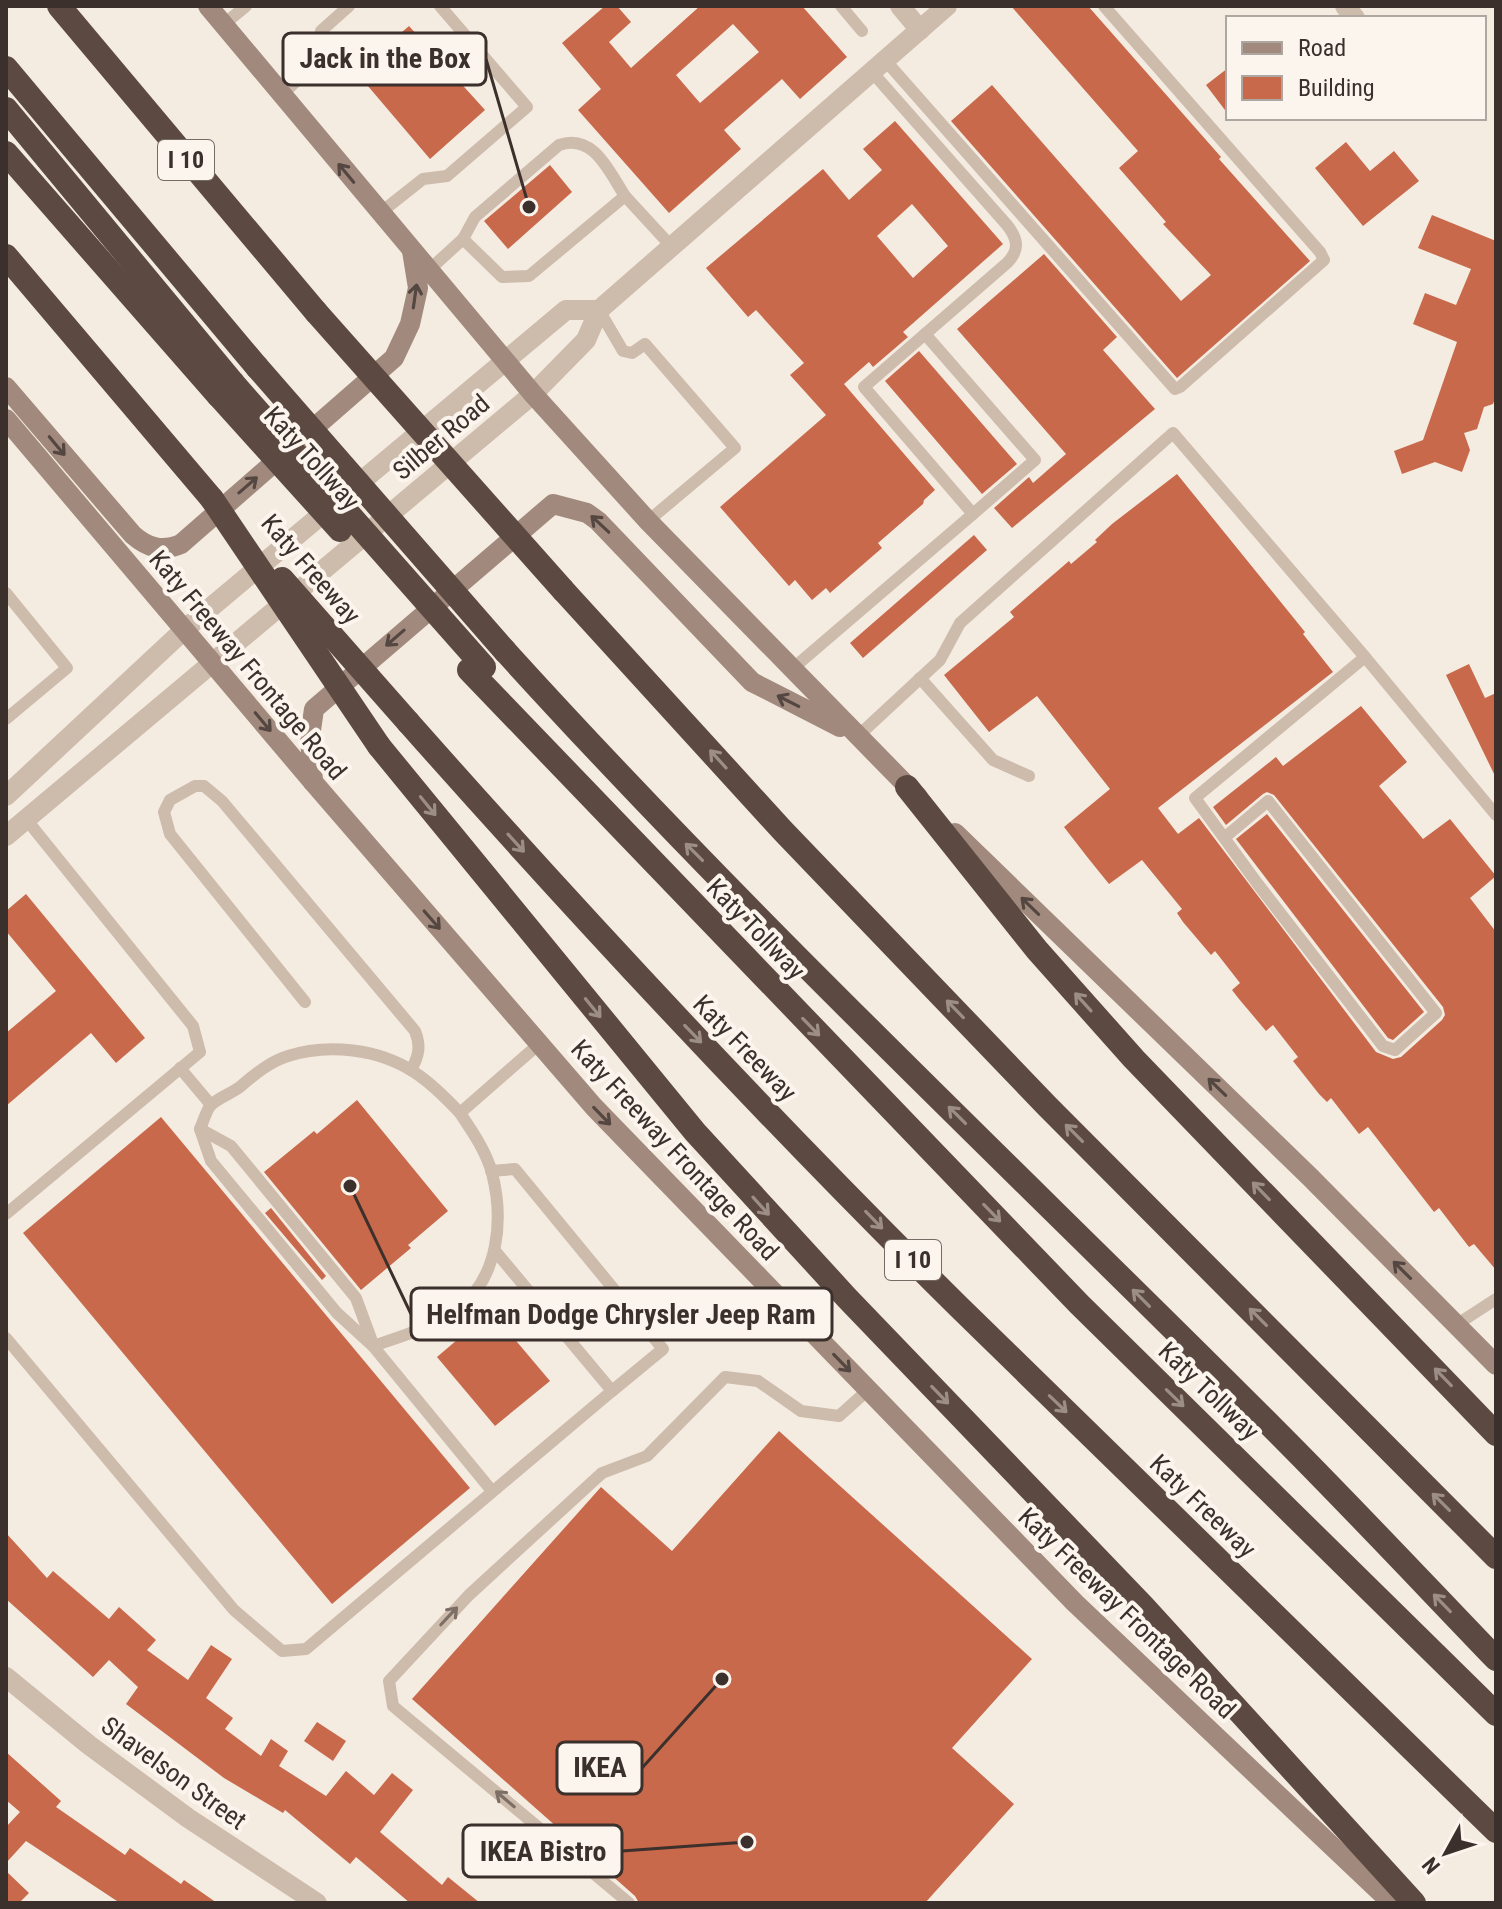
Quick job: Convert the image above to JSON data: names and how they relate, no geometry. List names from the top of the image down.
{
  "streets": {
    "highway": ["I 10", "Katy Tollway", "Katy Freeway"],
    "main road": ["Katy Freeway Frontage Road"],
    "street": ["Silber Road", "Shavelson Street"]
  },
  "crossings": [
    ["Silber Road", "Katy Freeway Frontage Road"]
  ],
  "one_way": ["Katy Freeway Frontage Road"],
  "places": [
    "Jack in the Box",
    "Helfman Dodge Chrysler Jeep Ram",
    "IKEA",
    "IKEA Bistro"
  ],
  "legend": ["Road", "Building"],
  "north": "bottom left"
}
